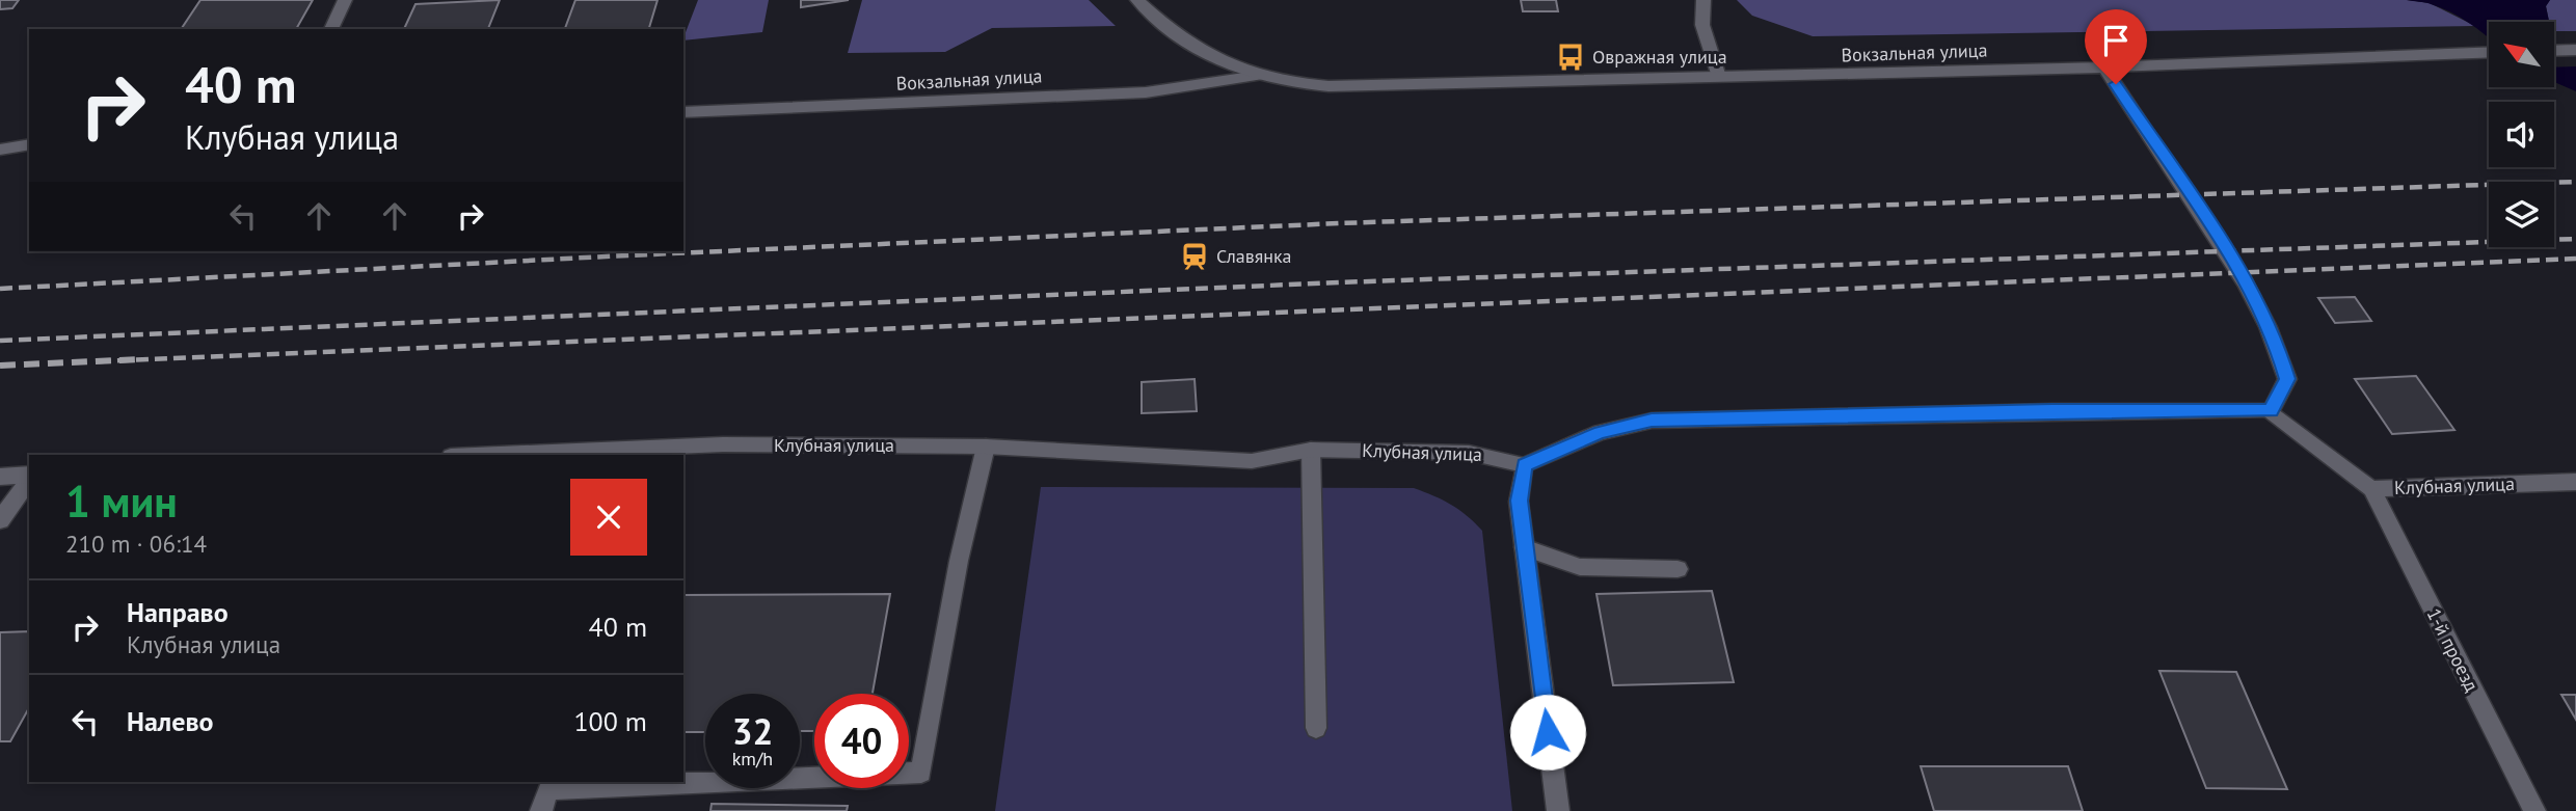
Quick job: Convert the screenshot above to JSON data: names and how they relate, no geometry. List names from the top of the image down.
{
  "streets": {
    "street": ["Вокзальная улица", "Клубная улица", "1-й проезд"]
  },
  "crossings": [
    ["Клубная улица", "1-й проезд"]
  ],
  "places": {
    "bus stop": ["Овражная улица"],
    "station": ["Славянка"]
  },
  "north": "top left",
  "page": {
    "turn": ["40 m", "Клубная улица"],
    "heading": ["1 мин", "210 m · 06:14"],
    "list": [
      {
        "name": "Направо",
        "note": "Клубная улица",
        "value": "40 m"
      },
      {
        "name": "Налево",
        "value": "100 m"
      }
    ],
    "speed": "32 km/h",
    "limit": "40"
  }
}
